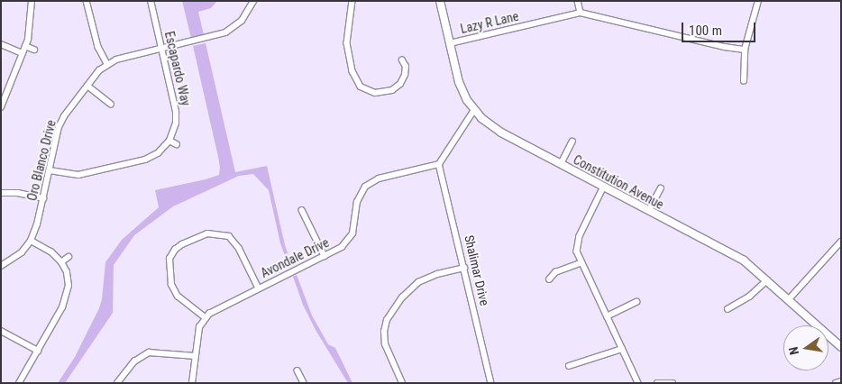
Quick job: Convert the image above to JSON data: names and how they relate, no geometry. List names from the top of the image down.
{
  "streets": {
    "main road": ["Constitution Avenue"],
    "street": [
      "Lazy R Lane",
      "Escapardo Way",
      "Oro Blanco Drive",
      "Avondale Drive",
      "Shalimar Drive"
    ]
  },
  "crossings": [
    ["Lazy R Lane", "Constitution Avenue"],
    ["Escapardo Way", "Oro Blanco Drive"],
    ["Avondale Drive", "Shalimar Drive"]
  ],
  "scale_bar": "100 m",
  "north": "left"
}
